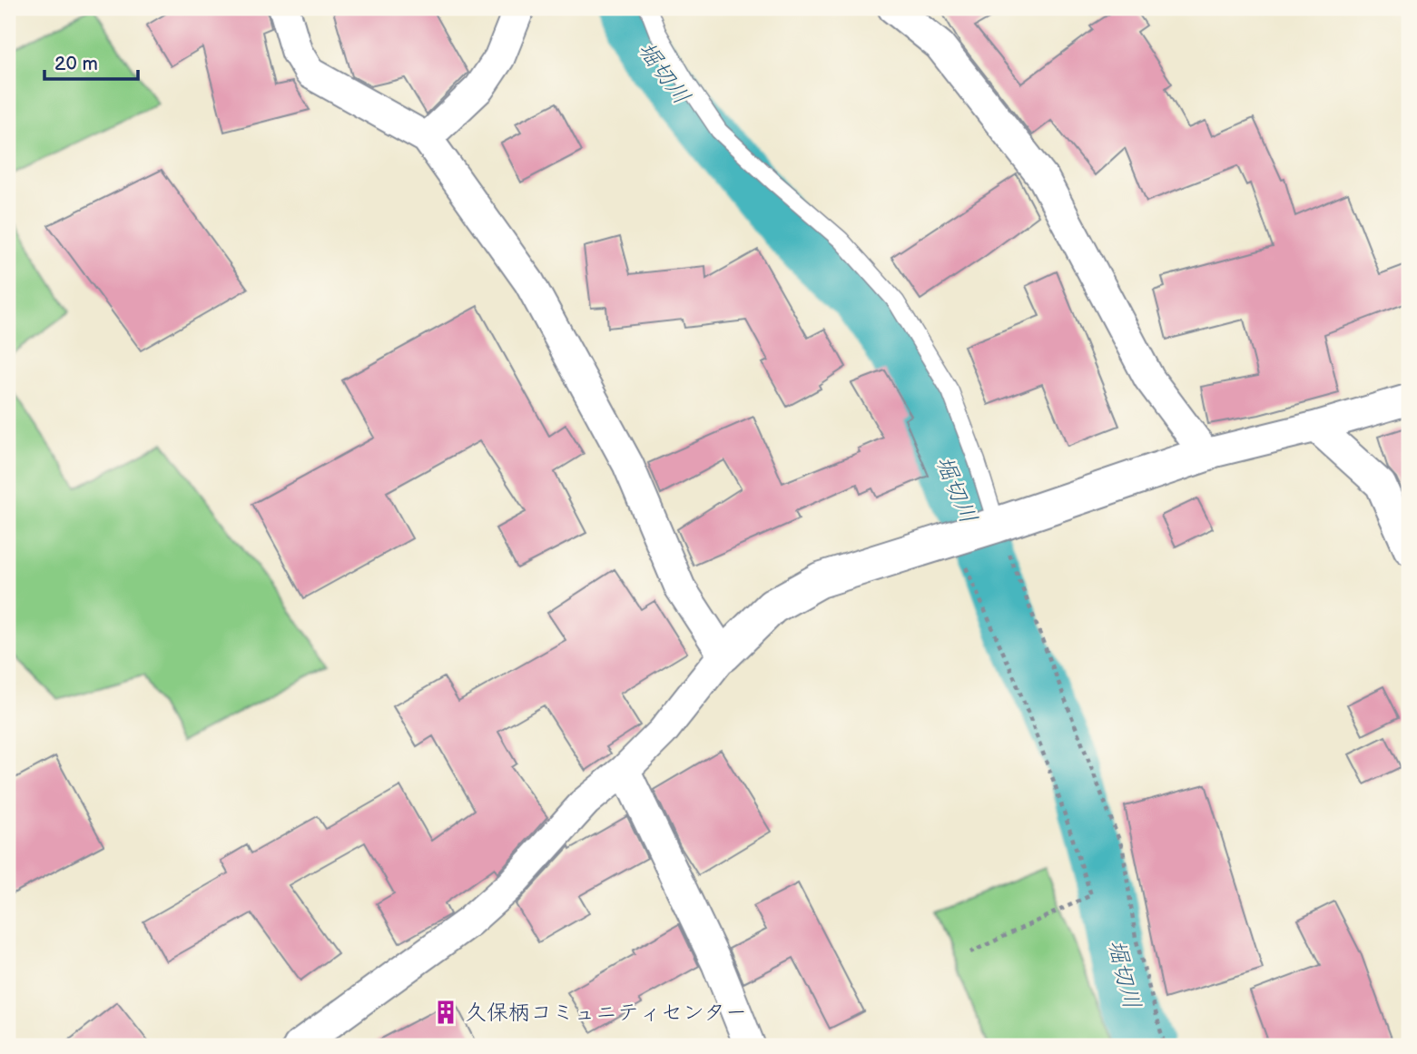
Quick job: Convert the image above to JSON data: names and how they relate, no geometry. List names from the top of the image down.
{
  "water": ["堀切川"],
  "places": {
    "building": ["久保柄コミュニティセンター"]
  },
  "scale_bar": "20 m"
}
